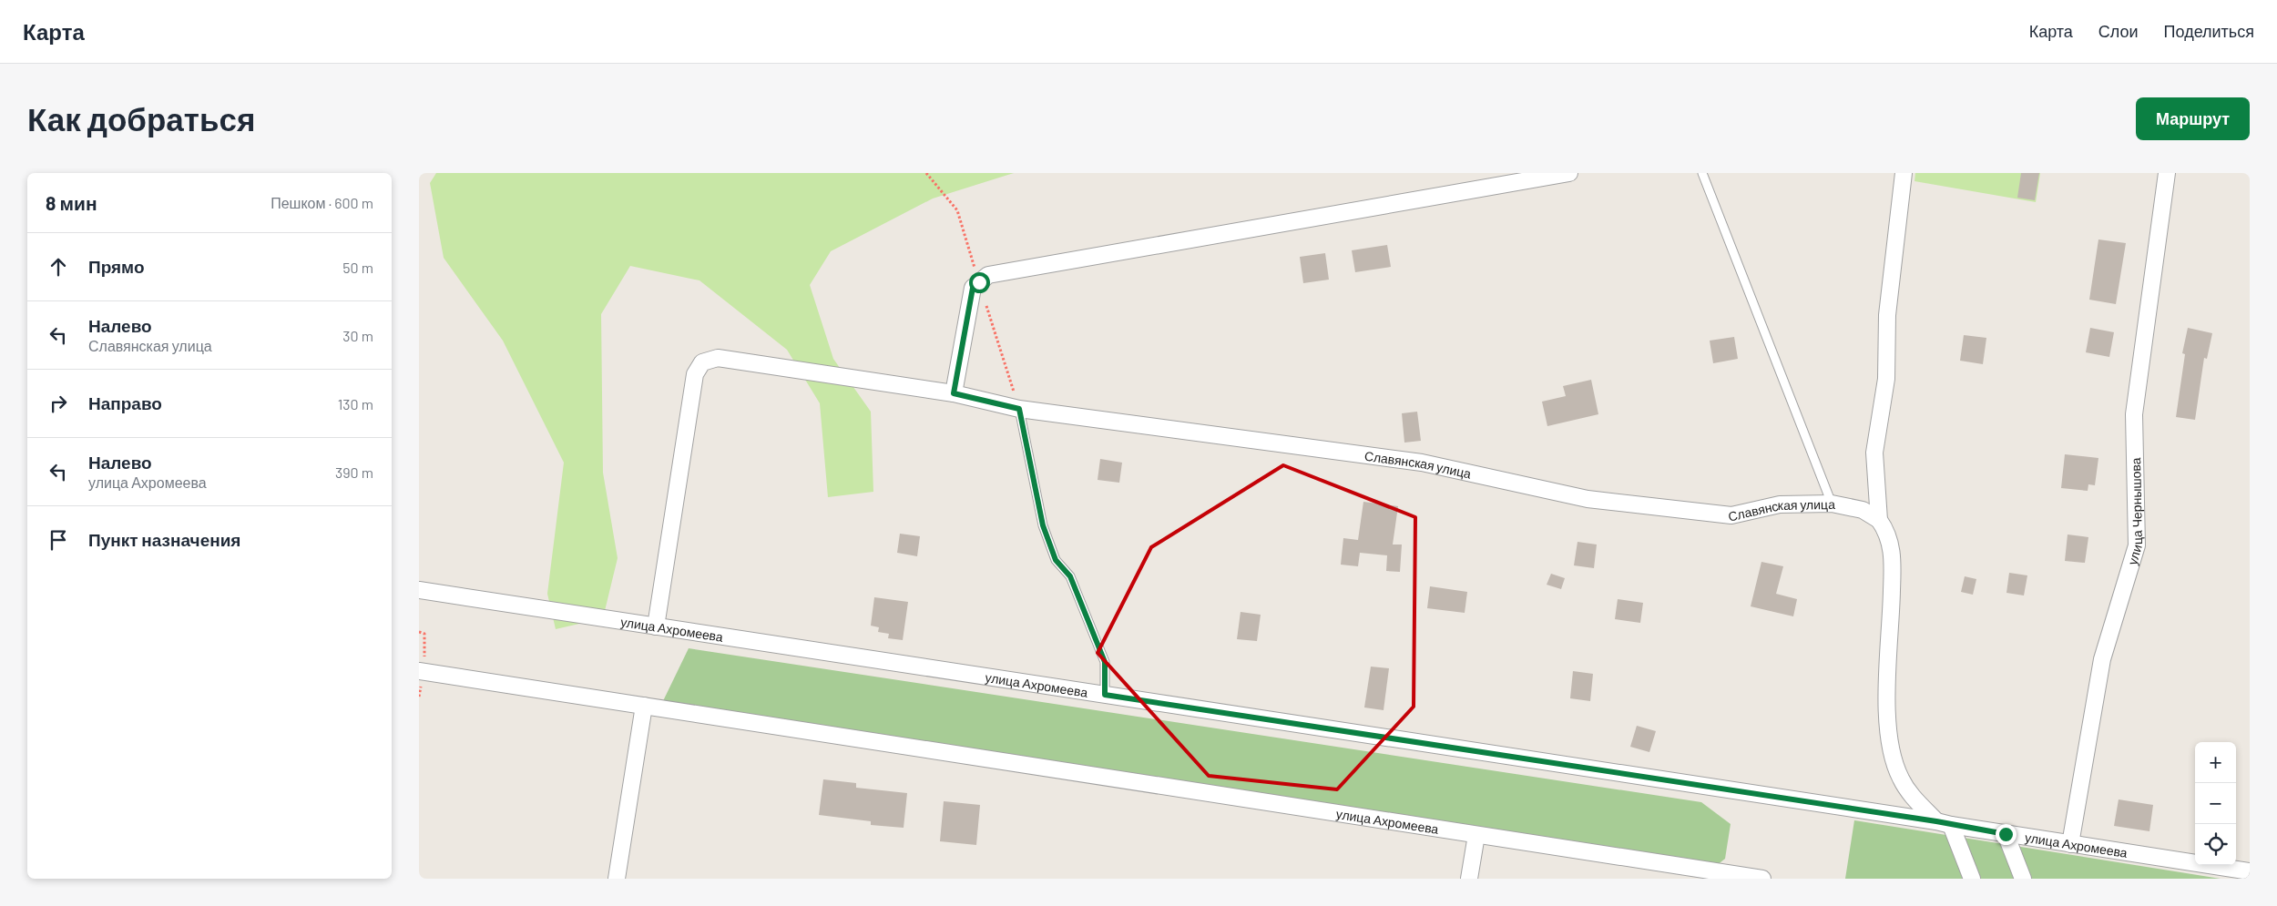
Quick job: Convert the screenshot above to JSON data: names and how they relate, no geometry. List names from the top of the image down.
{
  "streets": {
    "street": ["Славянская улица", "улица Чернышова", "улица Ахромеева"]
  },
  "crossings": [
    ["Славянская улица", "улица Ахромеева"],
    ["улица Чернышова", "улица Ахромеева"]
  ],
  "page": {
    "header": "Карта",
    "nav": ["Карта", "Слои", "Поделиться"],
    "buttons": "Маршрут",
    "title": "Как добраться",
    "heading": ["8 мин", "Пешком · 600 m"],
    "list": [
      ["Прямо", "50 m"],
      ["Налево", "Славянская улица", "30 m"],
      ["Направо", "130 m"],
      ["Налево", "улица Ахромеева", "390 m"],
      "Пункт назначения"
    ],
    "map_buttons": ["+", "−"]
  }
}
